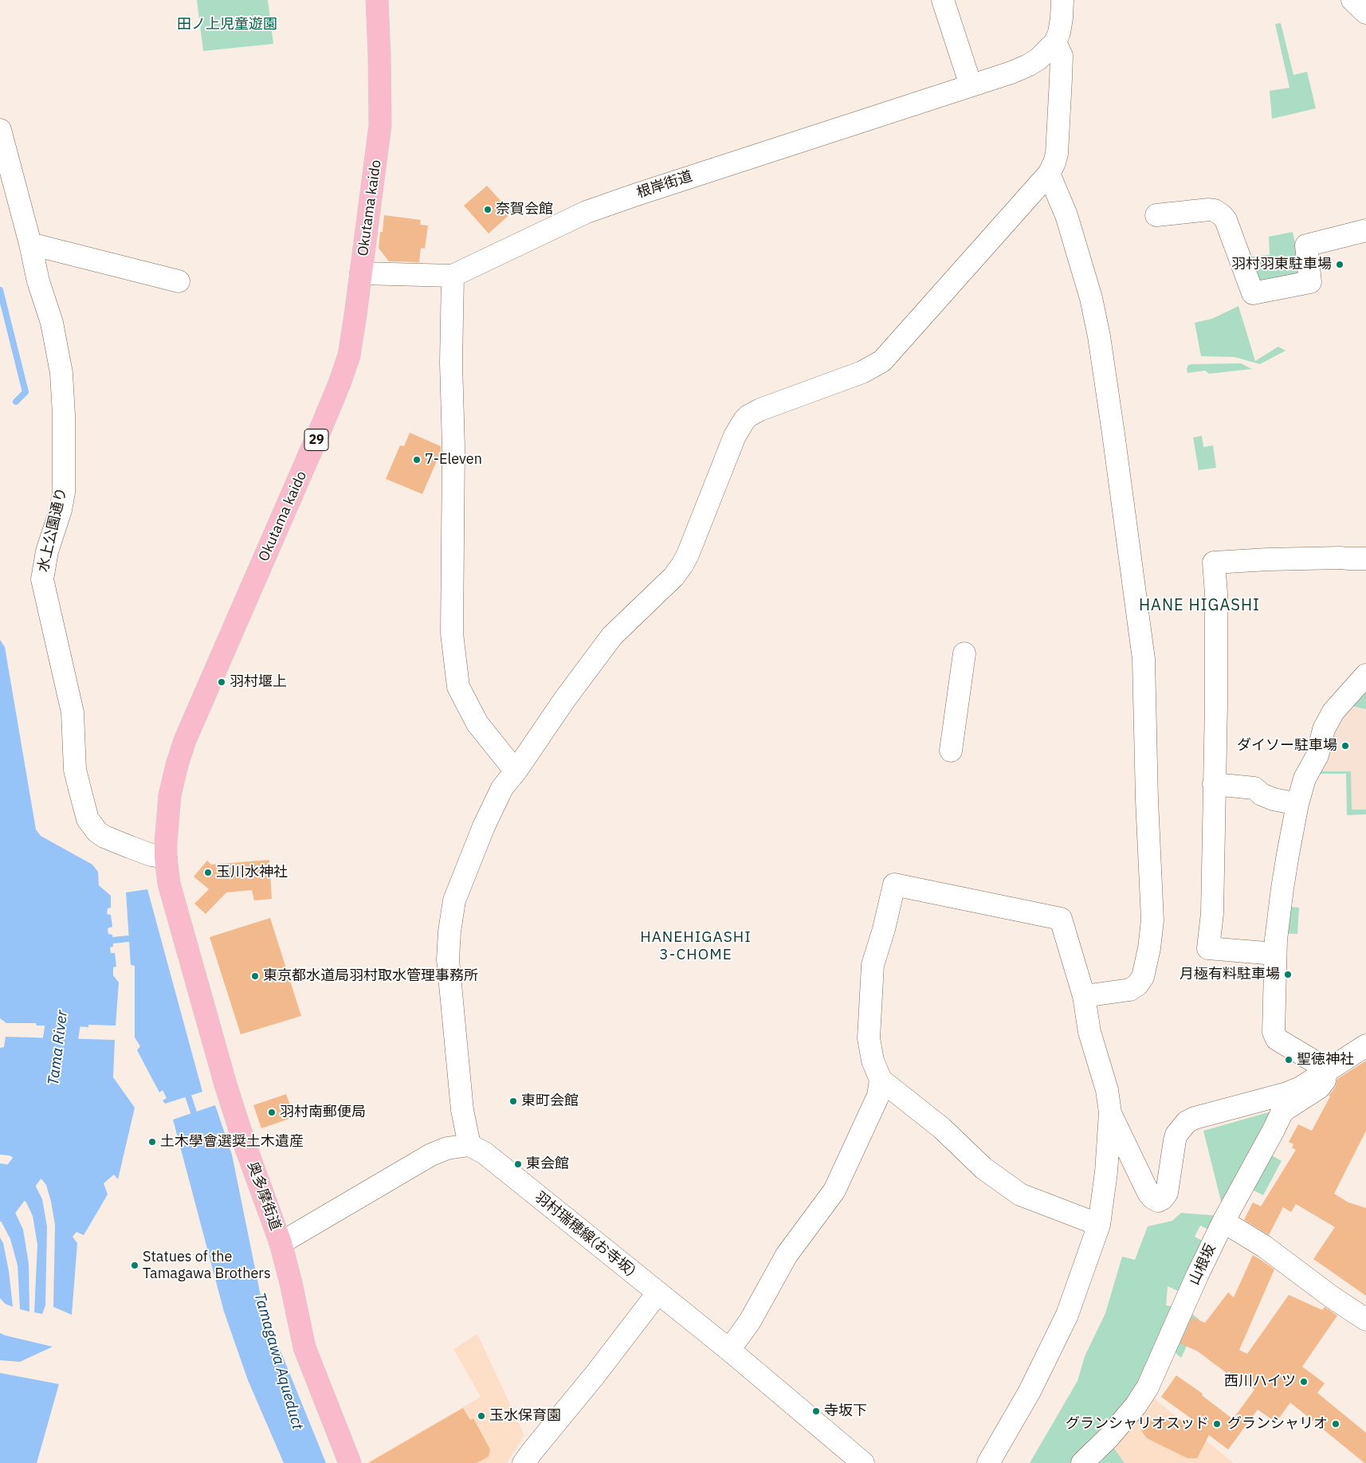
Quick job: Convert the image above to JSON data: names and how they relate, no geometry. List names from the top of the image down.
{
  "streets": {
    "main road": ["Okutama kaido", "29", "奥多摩街道"],
    "street": [
      "根岸街道",
      "水上公園通り",
      "羽村瑞穂線(お寺坂)",
      "山根坂"
    ]
  },
  "crossings": [
    ["根岸街道", "Okutama kaido"],
    ["Okutama kaido", "水上公園通り"],
    ["Okutama kaido", "奥多摩街道"],
    ["水上公園通り", "奥多摩街道"]
  ],
  "districts": ["HANE HIGASHI", "HANEHIGASHI 3-CHOME"],
  "water": ["Tama River", "Tamagawa Aqueduct"],
  "parks": ["田ノ上児童遊園"],
  "places": [
    "奈賀会館",
    "羽村羽東駐車場",
    "7-Eleven",
    "羽村堰上",
    "ダイソー駐車場",
    "玉川水神社",
    "月極有料駐車場",
    "東京都水道局羽村取水管理事務所",
    "聖徳神社",
    "東町会館",
    "羽村南郵便局",
    "土木學會選奨土木遺産",
    "東会館",
    "Statues of the Tamagawa Brothers",
    "西川ハイツ",
    "寺坂下",
    "玉水保育園",
    "グランシャリオスッド",
    "グランシャリオ"
  ]
}
